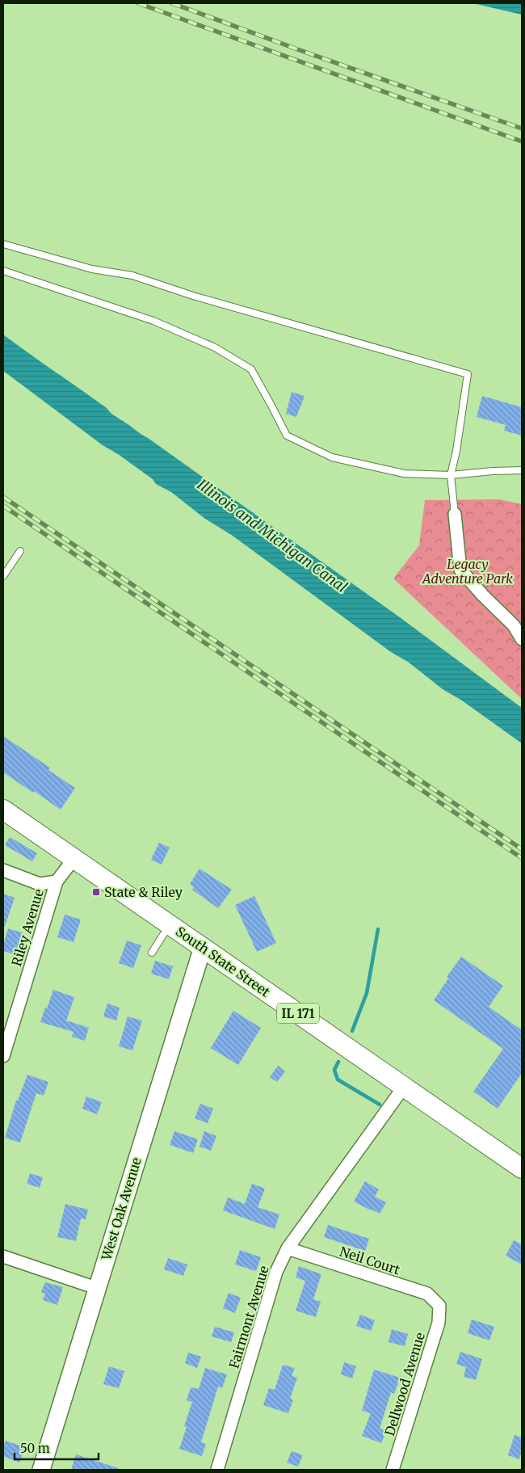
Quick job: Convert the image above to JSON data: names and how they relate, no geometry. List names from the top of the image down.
{
  "streets": {
    "main road": ["South State Street", "IL 171"],
    "street": [
      "Riley Avenue",
      "West Oak Avenue",
      "Neil Court",
      "Fairmont Avenue",
      "Dellwood Avenue"
    ]
  },
  "crossings": [
    ["Riley Avenue", "South State Street"],
    ["South State Street", "West Oak Avenue"],
    ["South State Street", "Fairmont Avenue"],
    ["Neil Court", "Fairmont Avenue"],
    ["Neil Court", "Dellwood Avenue"]
  ],
  "water": ["Illinois and Michigan Canal"],
  "parks": ["Legacy Adventure Park"],
  "places": {
    "transit": ["State & Riley"]
  },
  "scale_bar": "50 m"
}
